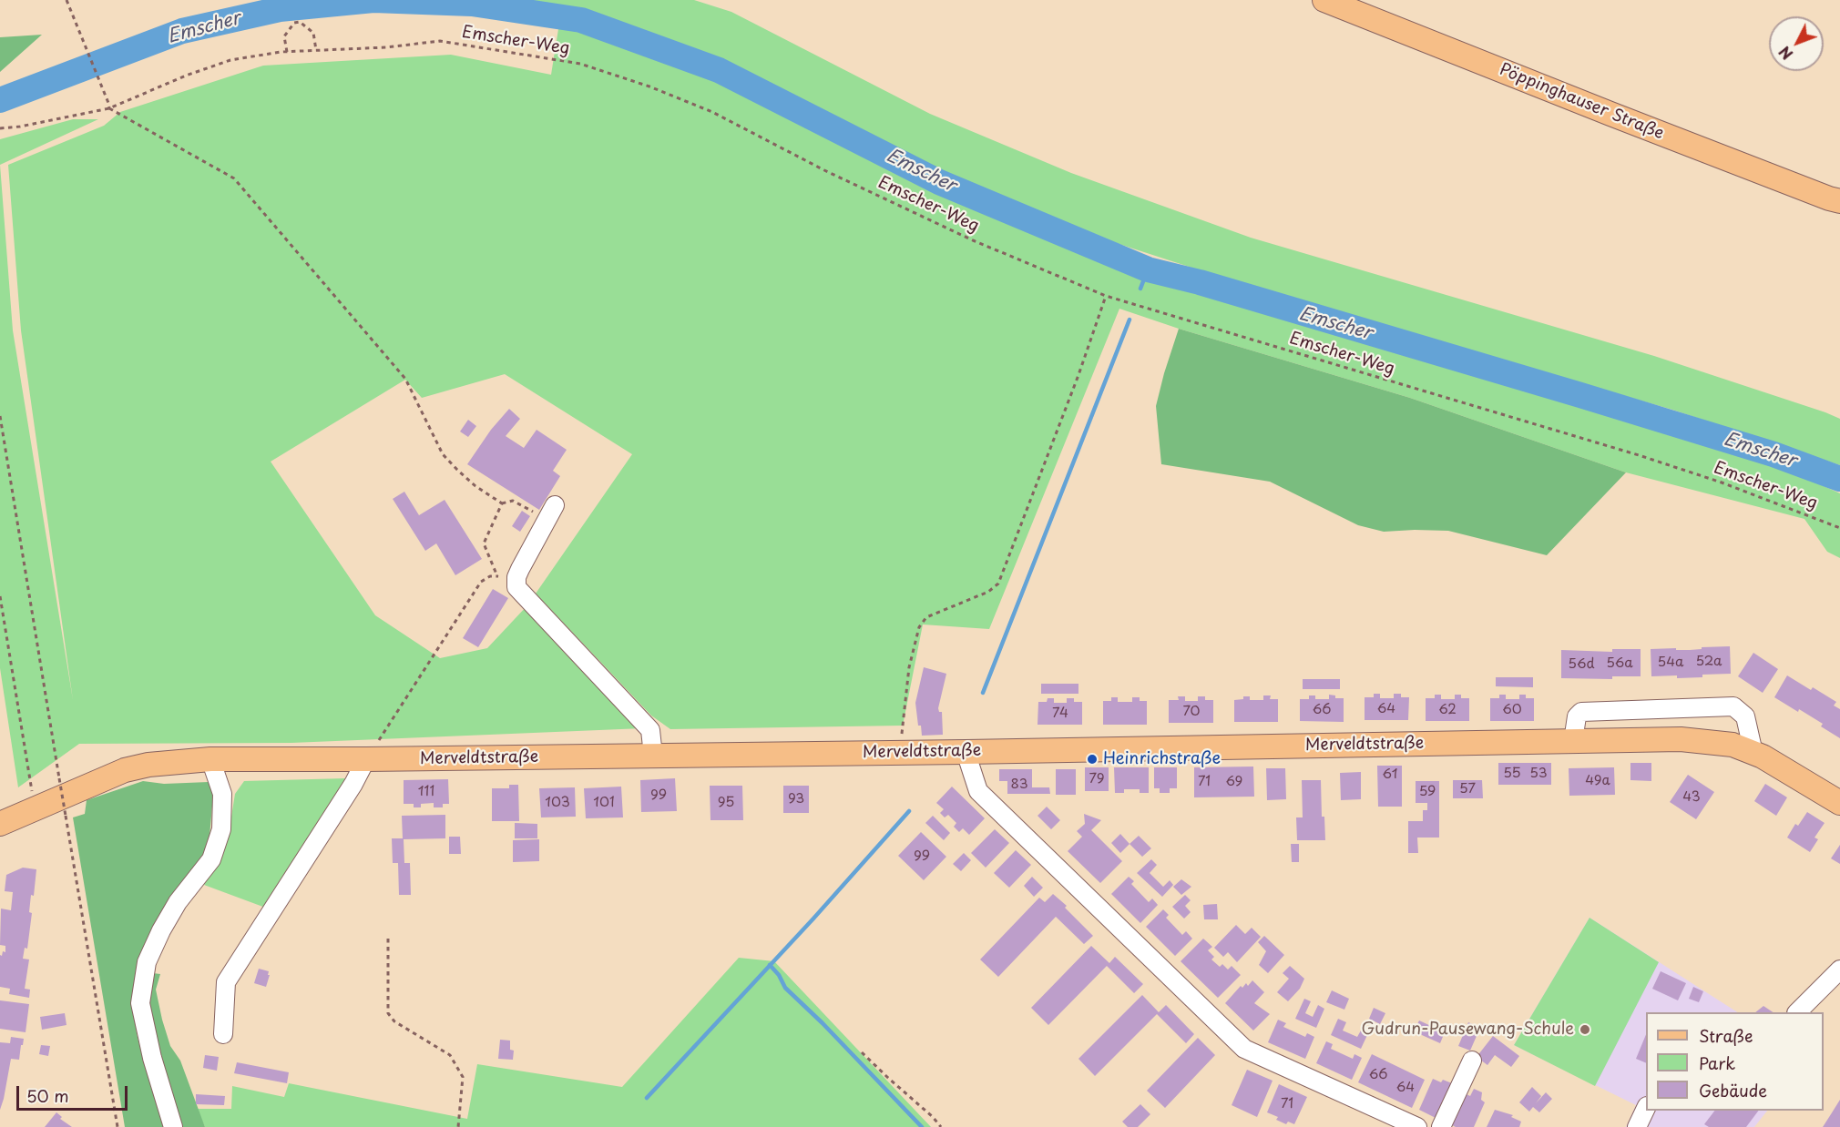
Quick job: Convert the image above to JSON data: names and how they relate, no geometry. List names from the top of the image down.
{
  "streets": {
    "main road": ["Pöppinghauser Straße", "Merveldtstraße"],
    "path": ["Emscher-Weg"]
  },
  "water": ["Emscher"],
  "places": ["Heinrichstraße", "Gudrun-Pausewang-Schule"],
  "house_numbers": [
    "52a",
    "54a",
    "56a",
    "56d",
    "64",
    "66",
    "62",
    "60",
    "70",
    "74",
    "55",
    "53",
    "61",
    "79",
    "49a",
    "71",
    "69",
    "83",
    "57",
    "111",
    "59",
    "99",
    "43",
    "93",
    "103",
    "101",
    "95",
    "99",
    "66",
    "64",
    "71"
  ],
  "legend": ["Straße", "Park", "Gebäude"],
  "scale_bar": "50 m",
  "north": "bottom left"
}
